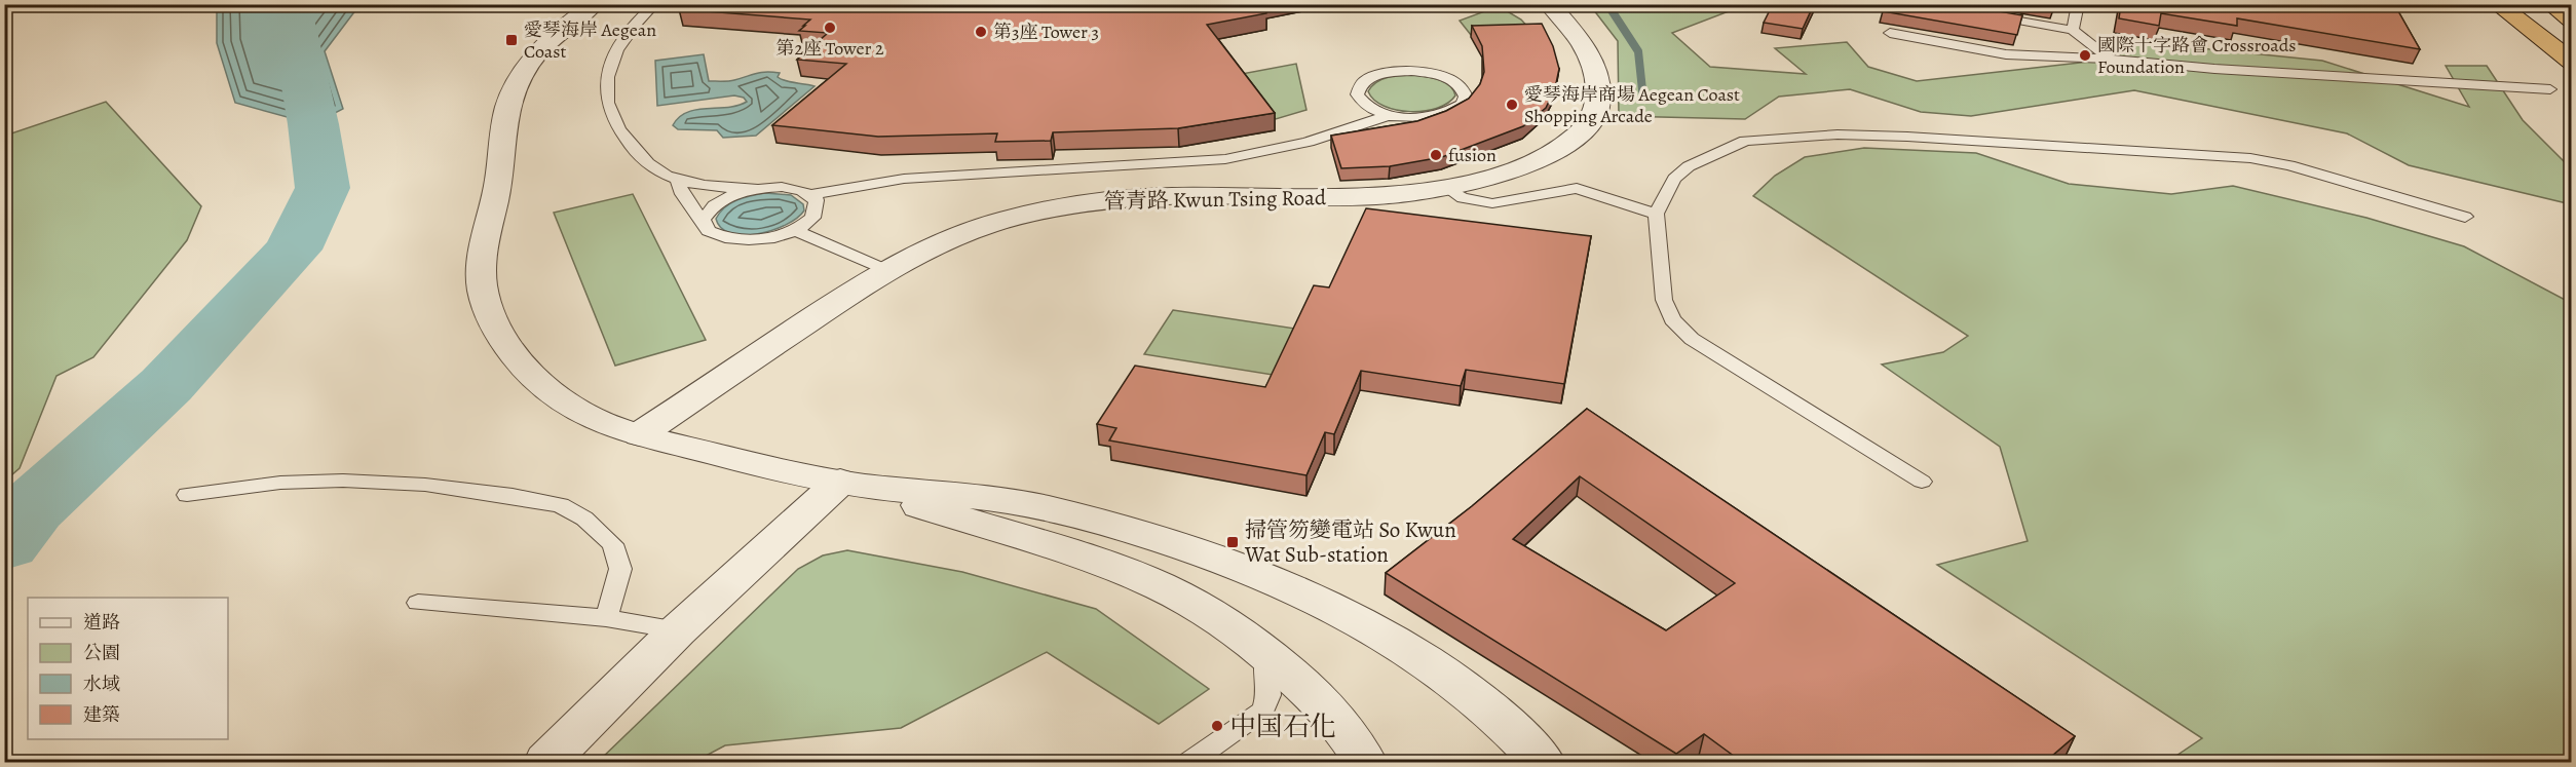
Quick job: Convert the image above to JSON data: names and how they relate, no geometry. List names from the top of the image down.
{
  "streets": {
    "street": ["管青路 Kwun Tsing Road"]
  },
  "places": {
    "other": [
      "第2座 Tower 2",
      "第3座 Tower 3",
      "國際十字路會 Crossroads Foundation",
      "愛琴海岸商場 Aegean Coast Shopping Arcade",
      "fusion",
      "中国石化"
    ],
    "transit": ["愛琴海岸 Aegean Coast", "掃管笏變電站 So Kwun Wat Sub-station"]
  },
  "legend": [
    "道路",
    "公園",
    "水域",
    "建築"
  ]
}
